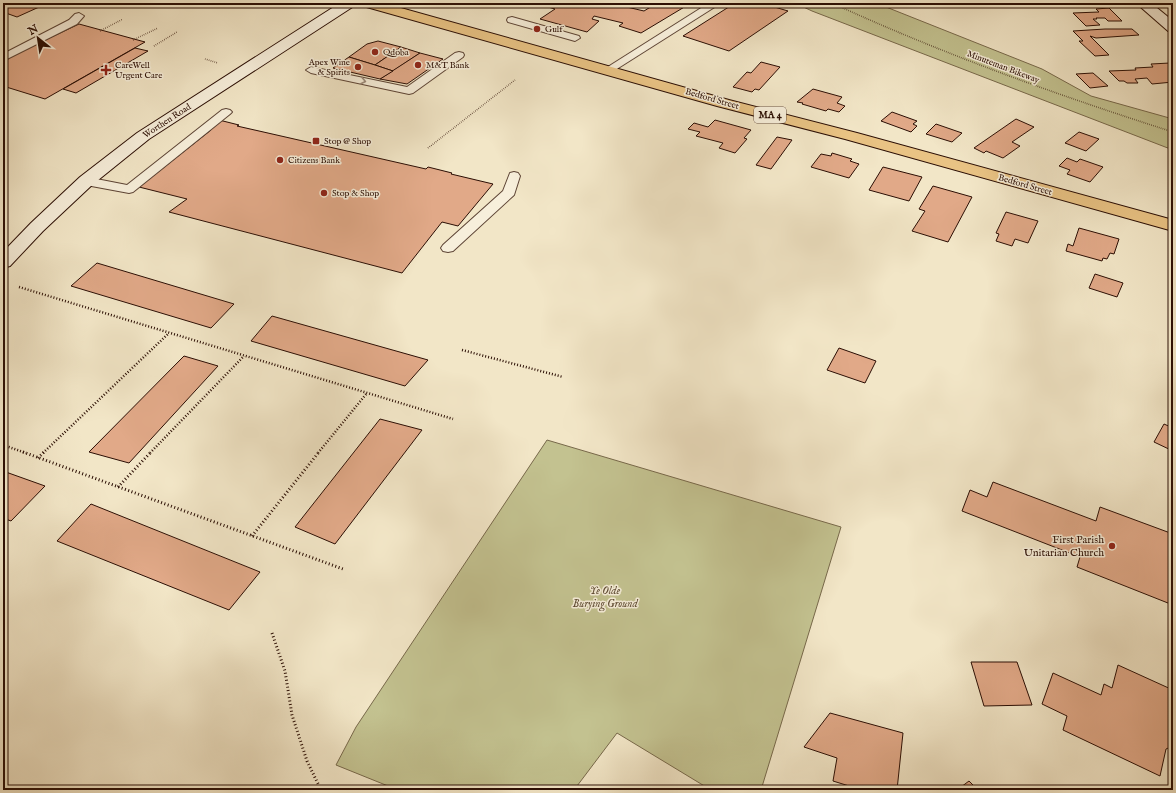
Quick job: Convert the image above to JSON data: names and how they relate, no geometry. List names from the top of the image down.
{
  "streets": {
    "main road": ["Bedford Street", "MA 4", "Worthen Road"],
    "path": ["Minuteman Bikeway"]
  },
  "parks": ["Ye Olde Burying Ground"],
  "places": {
    "other": [
      "Gulf",
      "Qdoba",
      "M&T Bank",
      "Apex Wine & Spirits",
      "Citizens Bank",
      "Stop & Shop",
      "First Parish Unitarian Church"
    ],
    "health": ["CareWell Urgent Care"],
    "transit": ["Stop @ Shop"]
  },
  "north": "top left"
}
